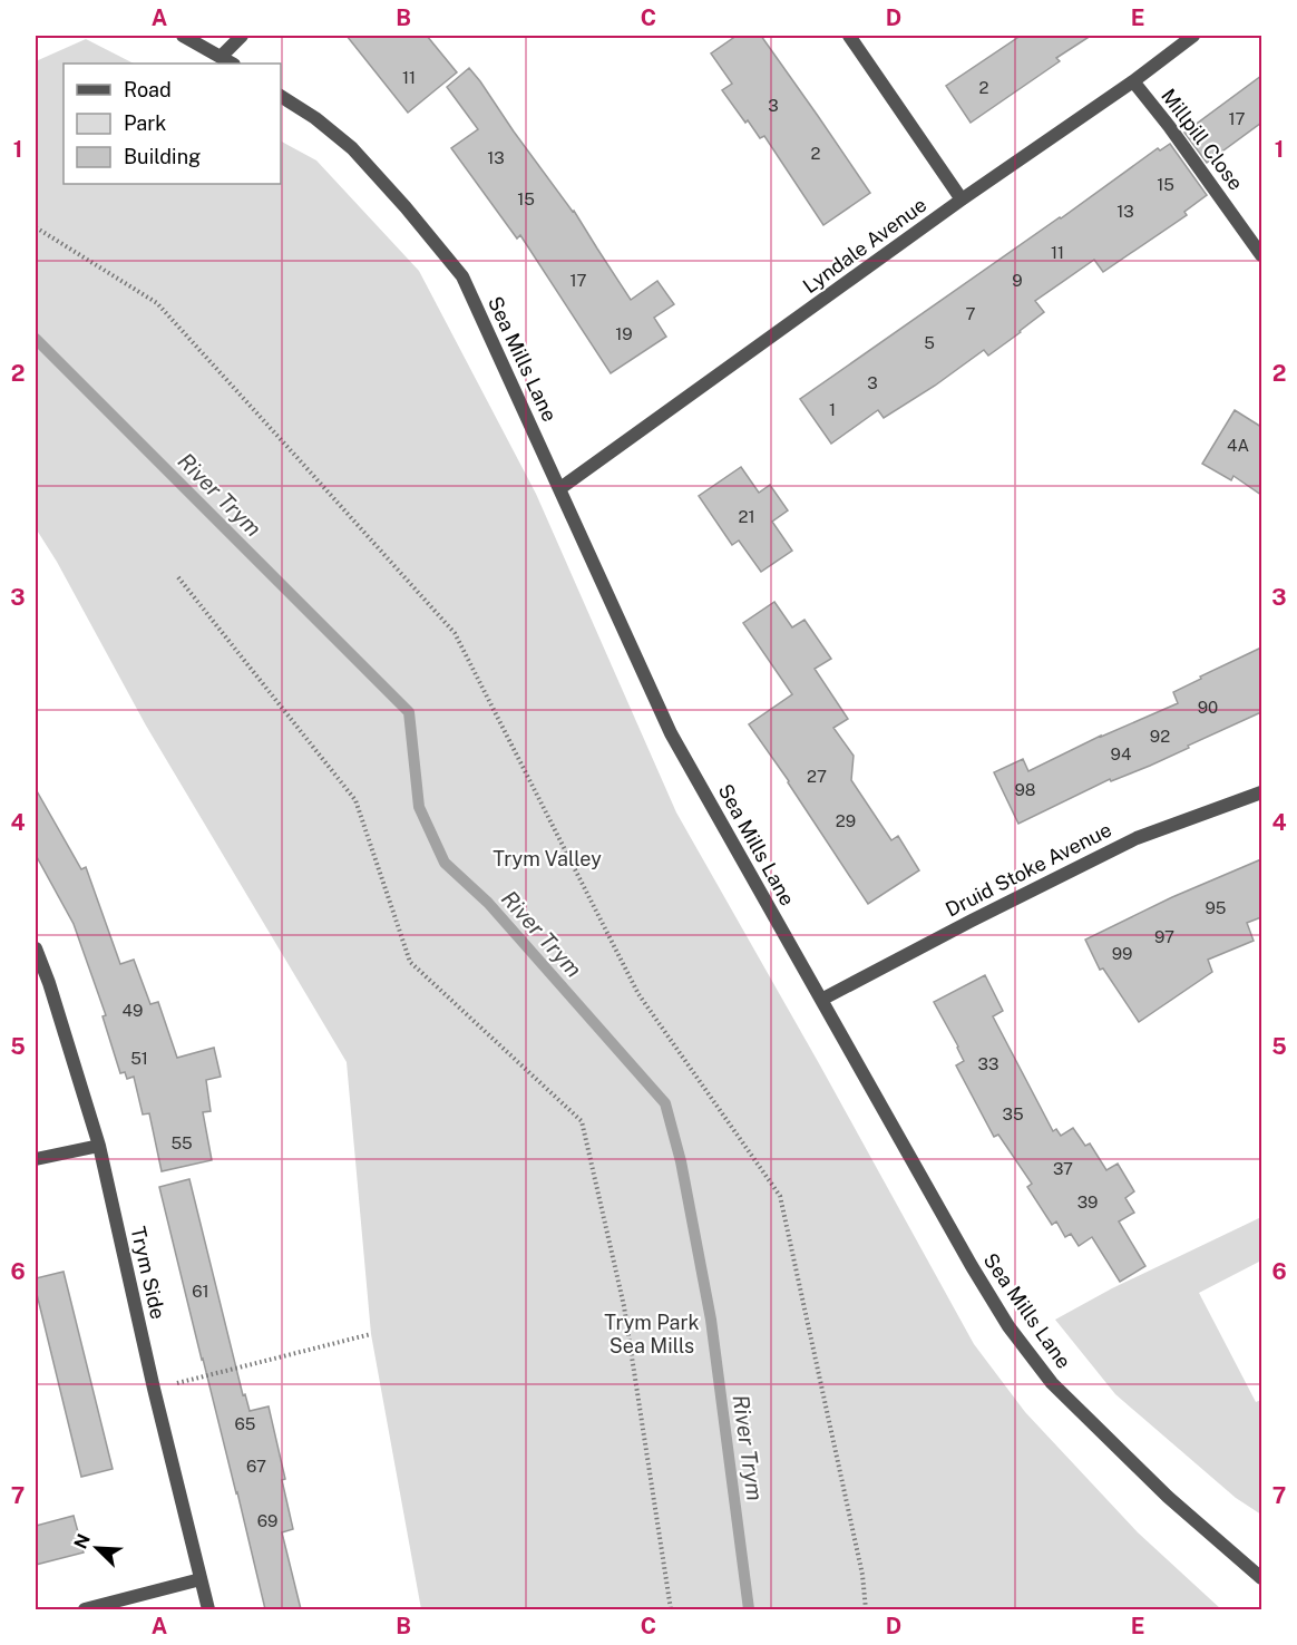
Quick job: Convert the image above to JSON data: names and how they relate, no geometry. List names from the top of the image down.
{
  "streets": {
    "street": [
      "Millpill Close",
      "Lyndale Avenue",
      "Sea Mills Lane",
      "Druid Stoke Avenue",
      "Trym Side"
    ]
  },
  "crossings": [
    ["Millpill Close", "Lyndale Avenue"],
    ["Lyndale Avenue", "Sea Mills Lane"],
    ["Sea Mills Lane", "Druid Stoke Avenue"]
  ],
  "water": ["River Trym"],
  "parks": ["Trym Valley", "Trym Park Sea Mills"],
  "house_numbers": [
    "11",
    "2",
    "3",
    "17",
    "2",
    "13",
    "15",
    "15",
    "13",
    "11",
    "17",
    "9",
    "7",
    "19",
    "5",
    "3",
    "1",
    "4A",
    "21",
    "90",
    "92",
    "94",
    "27",
    "98",
    "29",
    "95",
    "97",
    "99",
    "49",
    "51",
    "33",
    "35",
    "55",
    "37",
    "39",
    "61",
    "65",
    "67",
    "69"
  ],
  "legend": ["Road", "Park", "Building"],
  "north": "top left",
  "grid": {
    "columns": [
      "A",
      "B",
      "C",
      "D",
      "E"
    ],
    "rows": [
      "1",
      "2",
      "3",
      "4",
      "5",
      "6",
      "7"
    ]
  }
}
